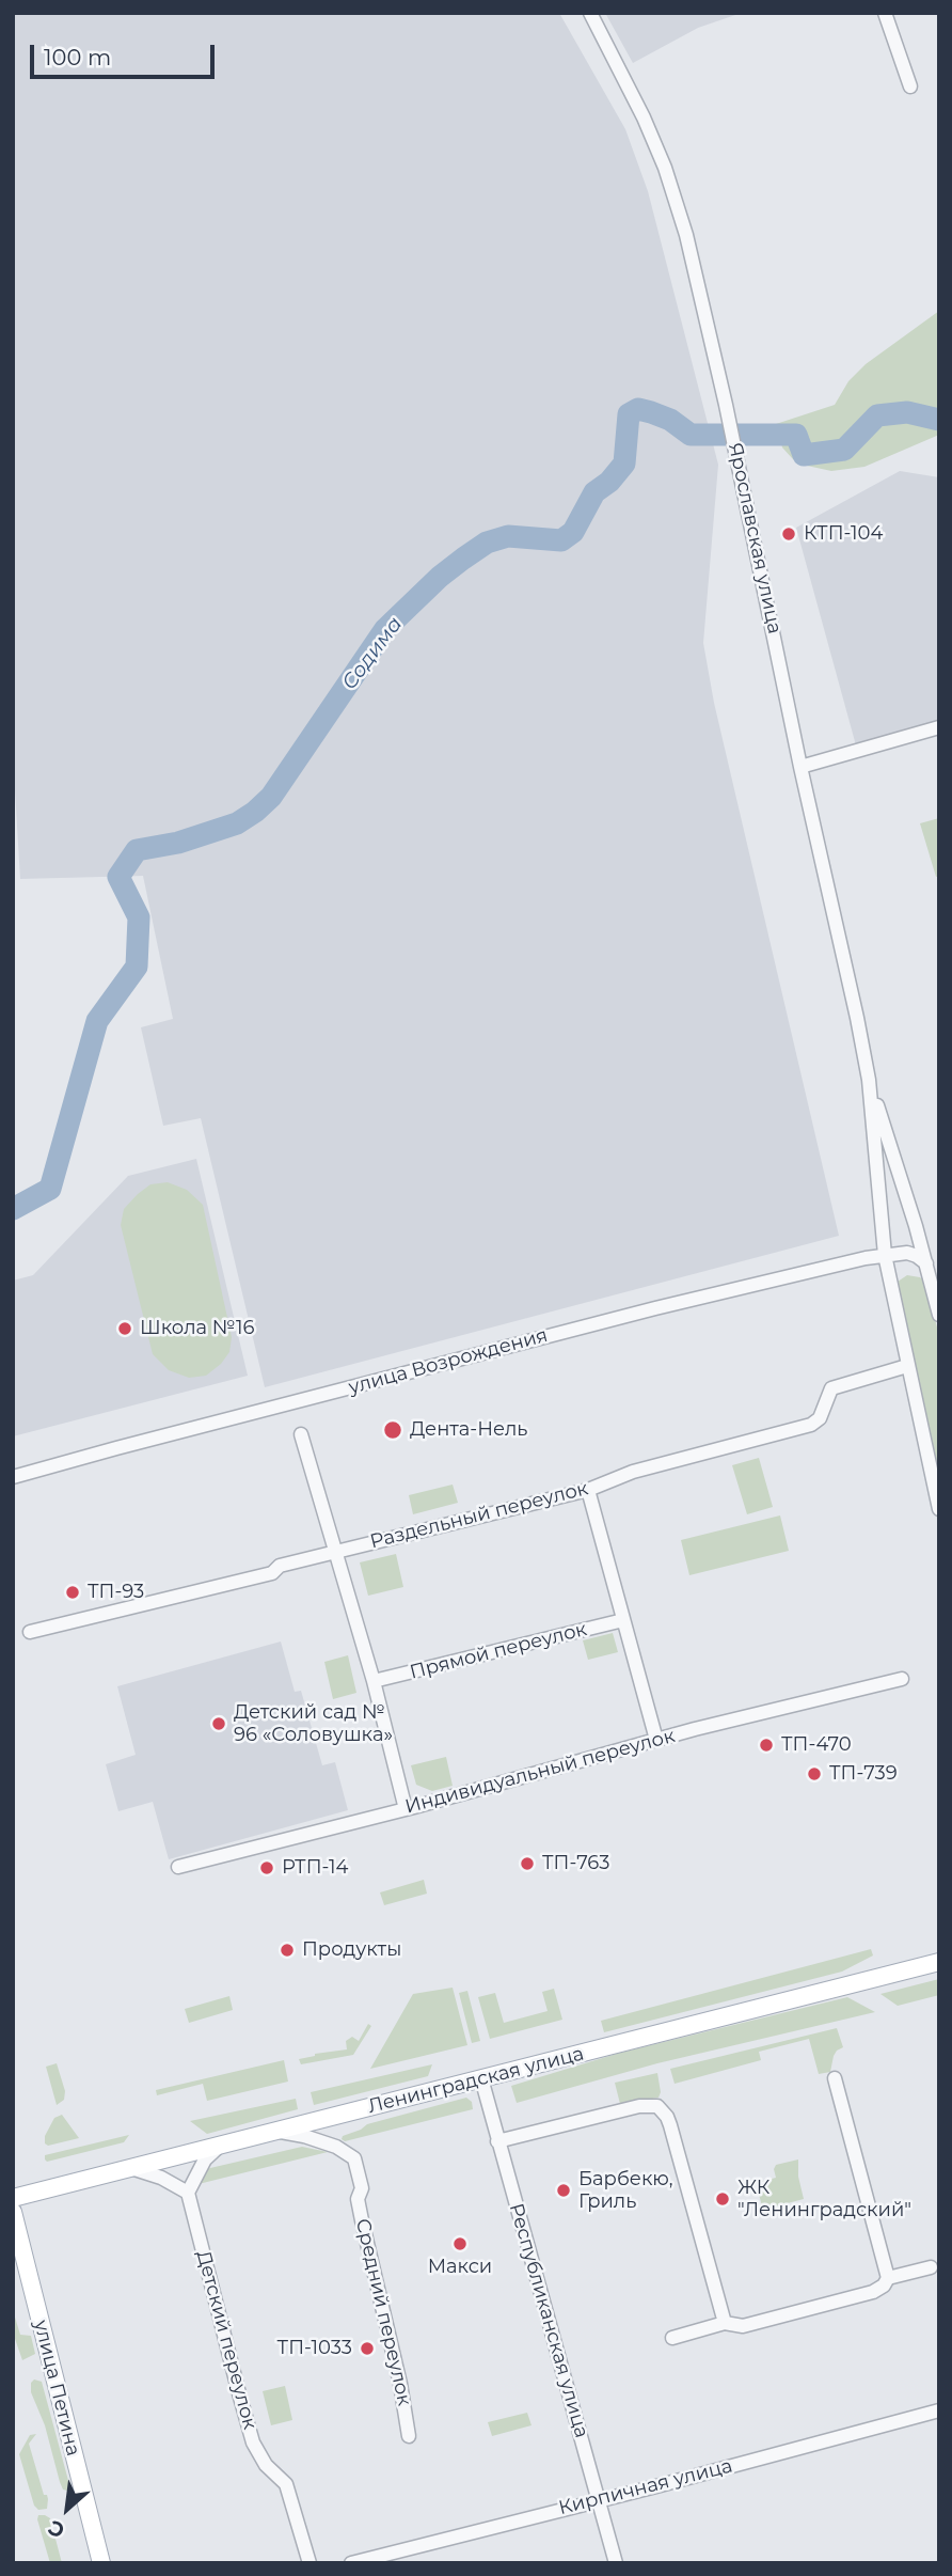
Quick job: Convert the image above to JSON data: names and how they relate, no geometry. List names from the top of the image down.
{
  "streets": {
    "main road": ["Ленинградская улица", "улица Петина"],
    "street": [
      "Ярославская улица",
      "улица Возрождения",
      "Раздельный переулок",
      "Прямой переулок",
      "Индивидуальный переулок",
      "Средний переулок",
      "Республиканская улица",
      "Детский переулок",
      "Кирпичная улица"
    ]
  },
  "crossings": [
    ["Ярославская улица", "улица Возрождения"],
    ["Ярославская улица", "Раздельный переулок"],
    ["Ленинградская улица", "Средний переулок"],
    ["Ленинградская улица", "Республиканская улица"],
    ["Республиканская улица", "Кирпичная улица"]
  ],
  "water": ["Содима"],
  "places": [
    "КТП-104",
    "Школа №16",
    "Дента-Нель",
    "ТП-93",
    "Детский сад № 96 «Соловушка»",
    "ТП-470",
    "ТП-739",
    "ТП-763",
    "РТП-14",
    "Продукты",
    "Барбекю, Гриль",
    "ЖК \"Ленинградский\"",
    "Макси",
    "ТП-1033"
  ],
  "scale_bar": "100 m",
  "north": "bottom left"
}
